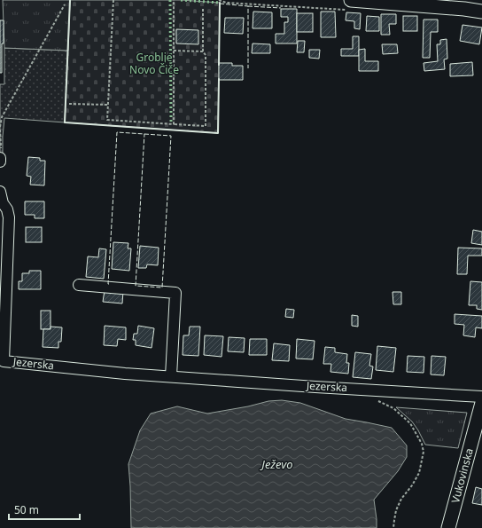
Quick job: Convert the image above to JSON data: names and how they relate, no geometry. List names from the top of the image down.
{
  "streets": {
    "main road": ["Vukovinska"],
    "street": ["Jezerska"]
  },
  "water": ["Ježevo"],
  "parks": ["Groblje Novo Čiče"],
  "scale_bar": "50 m"
}
